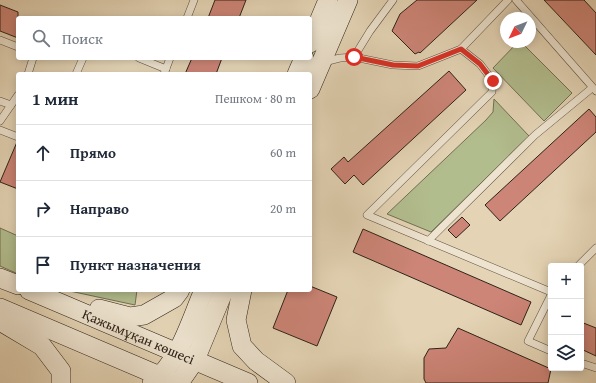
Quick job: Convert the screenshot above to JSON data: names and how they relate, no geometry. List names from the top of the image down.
{
  "streets": {
    "main road": ["Қажымұқан көшесі"]
  },
  "north": "bottom left",
  "page": {
    "search": "Поиск",
    "heading": ["1 мин", "Пешком · 80 m"],
    "list": [
      ["Прямо", "60 m"],
      ["Направо", "20 m"],
      "Пункт назначения"
    ],
    "map_buttons": ["+", "−"]
  }
}
